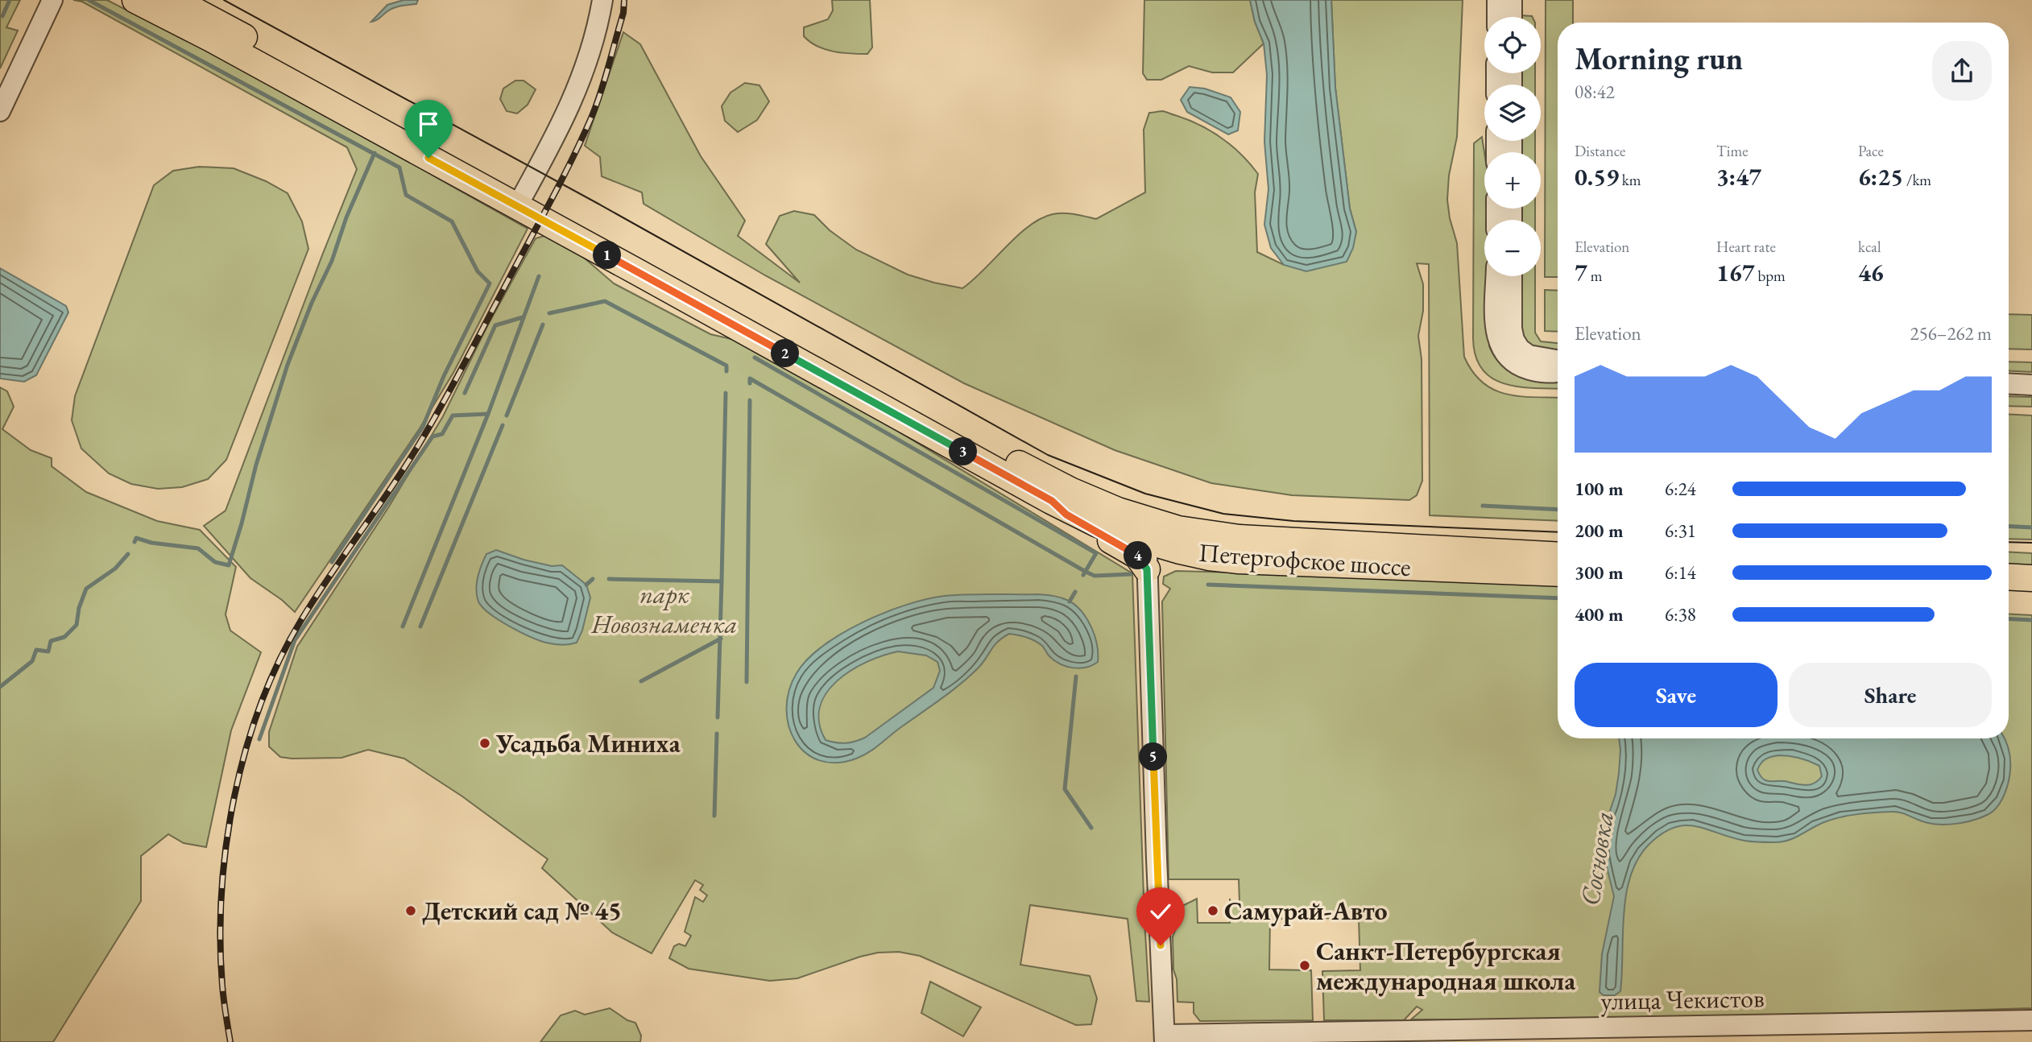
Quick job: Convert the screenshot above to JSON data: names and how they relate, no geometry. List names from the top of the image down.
{
  "streets": {
    "main road": ["Петергофское шоссе"],
    "street": ["улица Чекистов"]
  },
  "water": ["Сосновка"],
  "parks": ["парк Новознаменка"],
  "places": [
    "Усадьба Миниха",
    "Детский сад № 45",
    "Самурай-Авто",
    "Санкт-Петербургская международная школа"
  ],
  "page": {
    "map_buttons": ["+", "−"],
    "heading": ["Morning run", "08:42"],
    "stats": [
      ["Distance", "0.59 km"],
      ["Time", "3:47"],
      ["Pace", "6:25 /km"],
      ["Elevation", "7 m"],
      ["Heart rate", "167 bpm"],
      ["kcal", "46"]
    ],
    "pins": [
      "1",
      "2",
      "3",
      "4",
      "5"
    ],
    "chart": ["Elevation", "256–262 m"],
    "list": [
      {
        "name": "100 m",
        "note": "6:24"
      },
      {
        "name": "200 m",
        "note": "6:31"
      },
      {
        "name": "300 m",
        "note": "6:14"
      },
      {
        "name": "400 m",
        "note": "6:38"
      }
    ],
    "buttons": ["Save", "Share"]
  }
}
